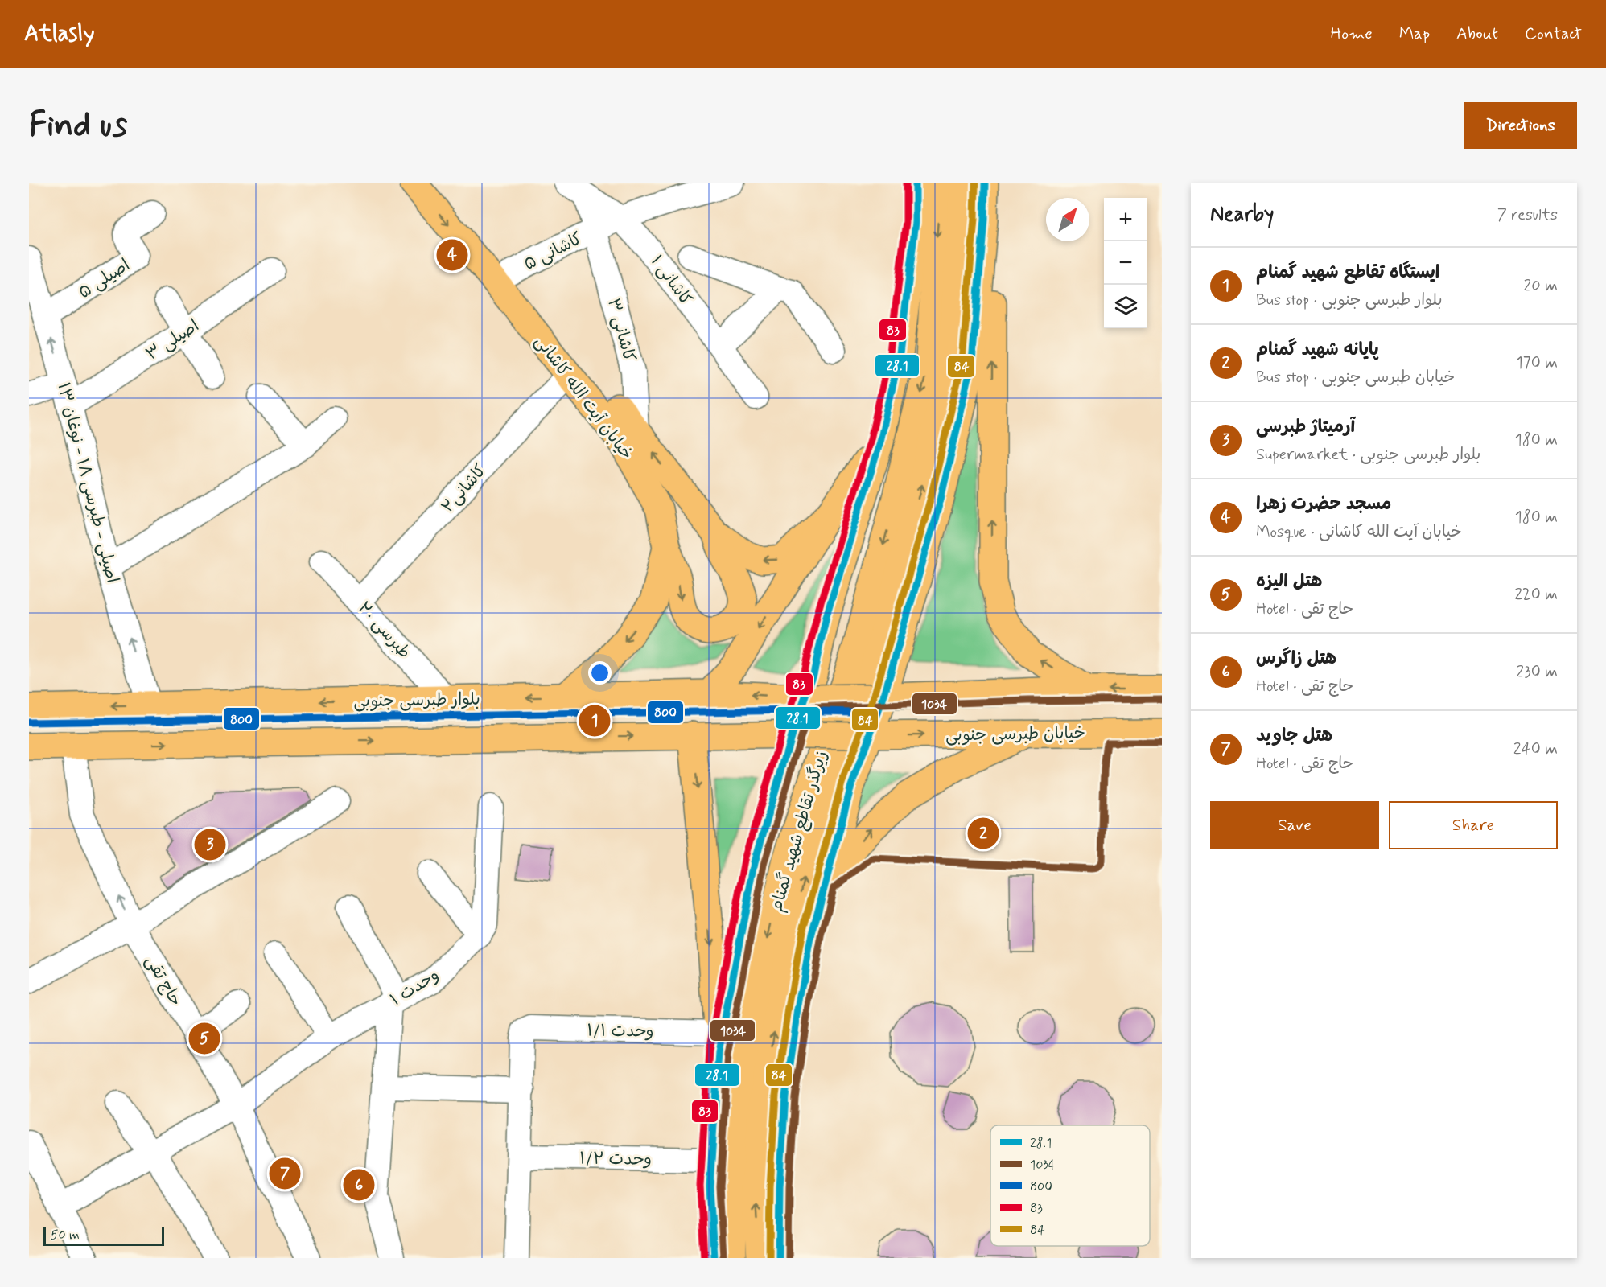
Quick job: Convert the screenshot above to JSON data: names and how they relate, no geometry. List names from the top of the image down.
{
  "streets": {
    "main road": [
      "خیابان آیت الله کاشانی",
      "بلوار طبرسی جنوبی",
      "خیابان طبرسی جنوبی",
      "زیرگذر تقاطع شهید گمنام"
    ],
    "street": [
      "کاشانی ۵",
      "اصیلی ۵",
      "کاشانی ۱",
      "کاشانی ۳",
      "اصیلی ۳",
      "اصیلی - طبرسی ۱۸ - نوغان ۱۳",
      "کاشانی۲",
      "طبرسی ۲۰",
      "حاج تقی",
      "وحدت ۱",
      "وحدت ۱/۱",
      "وحدت ۱/۲"
    ]
  },
  "crossings": [
    ["کاشانی ۵", "کاشانی ۱"],
    ["کاشانی ۵", "کاشانی ۳"],
    ["کاشانی ۵", "خیابان آیت الله کاشانی"],
    ["اصیلی ۵", "اصیلی - طبرسی ۱۸ - نوغان ۱۳"],
    ["کاشانی ۱", "کاشانی ۳"],
    ["کاشانی ۳", "خیابان آیت الله کاشانی"],
    ["اصیلی ۳", "اصیلی - طبرسی ۱۸ - نوغان ۱۳"],
    ["خیابان آیت الله کاشانی", "کاشانی۲"],
    ["خیابان آیت الله کاشانی", "بلوار طبرسی جنوبی"],
    ["اصیلی - طبرسی ۱۸ - نوغان ۱۳", "بلوار طبرسی جنوبی"],
    ["کاشانی۲", "طبرسی ۲۰"],
    ["طبرسی ۲۰", "بلوار طبرسی جنوبی"],
    ["حاج تقی", "وحدت ۱"]
  ],
  "one_way": ["اصیلی - طبرسی ۱۸ - نوغان ۱۳"],
  "lines": [
    "transit line 28.1",
    "transit line 83",
    "transit line 84",
    "transit line 1034",
    "transit line 800"
  ],
  "legend": [
    "28.1",
    "1034",
    "800",
    "83",
    "84"
  ],
  "scale_bar": "50 m",
  "north": "top right",
  "page": {
    "header": "Atlasly",
    "nav": [
      "Home",
      "Map",
      "About",
      "Contact"
    ],
    "buttons": [
      "Directions",
      ["Save", "Share"]
    ],
    "title": "Find us",
    "heading": ["Nearby", "7 results"],
    "map_buttons": ["+", "−"],
    "pins": [
      "4",
      "1",
      "2",
      "3",
      "5",
      "7",
      "6"
    ],
    "list": [
      {
        "mark": "1",
        "name": "ایستگاه تقاطع شهید گمنام",
        "note": "Bus stop · بلوار طبرسی جنوبی",
        "value": "20 m"
      },
      {
        "mark": "2",
        "name": "پایانه شهید گمنام",
        "note": "Bus stop · خیابان طبرسی جنوبی",
        "value": "170 m"
      },
      {
        "mark": "3",
        "name": "آرمیتاژ طبرسی",
        "note": "Supermarket · بلوار طبرسی جنوبی",
        "value": "180 m"
      },
      {
        "mark": "4",
        "name": "مسجد حضرت زهرا",
        "note": "Mosque · خیابان آیت الله کاشانی",
        "value": "180 m"
      },
      {
        "mark": "5",
        "name": "هتل الیزه",
        "note": "Hotel · حاج تقی",
        "value": "220 m"
      },
      {
        "mark": "6",
        "name": "هتل زاگرس",
        "note": "Hotel · حاج تقی",
        "value": "230 m"
      },
      {
        "mark": "7",
        "name": "هتل جاوید",
        "note": "Hotel · حاج تقی",
        "value": "240 m"
      }
    ],
    "scale": "50 m"
  }
}
